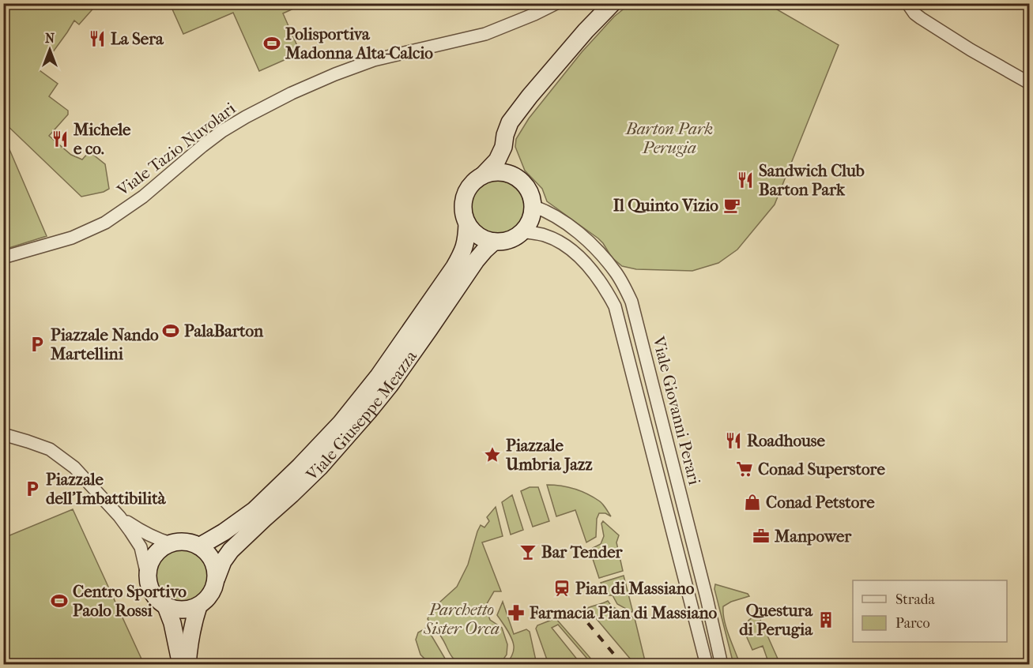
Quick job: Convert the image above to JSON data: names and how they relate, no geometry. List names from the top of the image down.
{
  "streets": {
    "street": ["Viale Tazio Nuvolari", "Viale Giovanni Perari", "Viale Giuseppe Meazza"]
  },
  "crossings": [
    ["Viale Giovanni Perari", "Viale Giuseppe Meazza"]
  ],
  "parks": ["Barton Park Perugia", "Parchetto Sister Orca"],
  "places": {
    "restaurant": [
      "La Sera",
      "Michele e co.",
      "Sandwich Club Barton Park",
      "Roadhouse"
    ],
    "sports": ["Polisportiva Madonna Alta-Calcio", "PalaBarton", "Centro Sportivo Paolo Rossi"],
    "cafe": ["Il Quinto Vizio"],
    "parking": ["Piazzale Nando Martellini", "Piazzale dell’Imbattibilità"],
    "place": ["Piazzale Umbria Jazz"],
    "supermarket": ["Conad Superstore"],
    "shop": ["Conad Petstore"],
    "office": ["Manpower"],
    "bar": ["Bar Tender"],
    "station": ["Pian di Massiano"],
    "pharmacy": ["Farmacia Pian di Massiano"],
    "building": ["Questura di Perugia"]
  },
  "legend": ["Strada", "Parco"],
  "north": "top"
}
